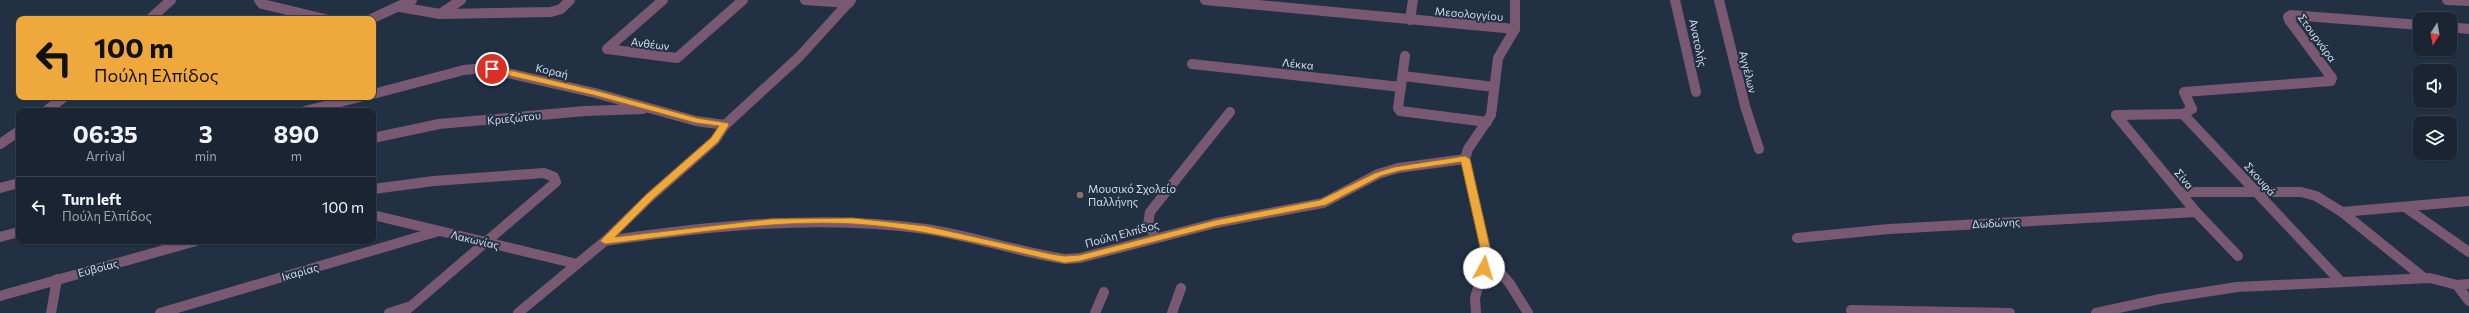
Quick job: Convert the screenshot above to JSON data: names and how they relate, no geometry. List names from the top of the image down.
{
  "streets": {
    "street": [
      "Μεσολογγίου",
      "Στουρνάρα",
      "Ανατολής",
      "Ανθέων",
      "Λέκκα",
      "Κοραή",
      "Αγγέλων",
      "Κριεζώτου",
      "Σίνα",
      "Σκουφά",
      "Δωδώνης",
      "Πούλη Ελπίδος",
      "Λακωνίας",
      "Ευβοίας",
      "Ικαρίας"
    ]
  },
  "crossings": [
    ["Στουρνάρα", "Σίνα"],
    ["Στουρνάρα", "Σκουφά"],
    ["Κοραή", "Κριεζώτου"],
    ["Σίνα", "Σκουφά"],
    ["Σίνα", "Δωδώνης"],
    ["Λακωνίας", "Ικαρίας"]
  ],
  "places": ["Μουσικό Σχολείο Παλλήνης"],
  "north": "bottom",
  "page": {
    "turn": ["100 m", "Πούλη Ελπίδος"],
    "eta": [
      "06:35",
      "Arrival",
      "3",
      "min",
      "890",
      "m"
    ],
    "list": [
      {
        "name": "Turn left",
        "note": "Πούλη Ελπίδος",
        "value": "100 m"
      }
    ]
  }
}
